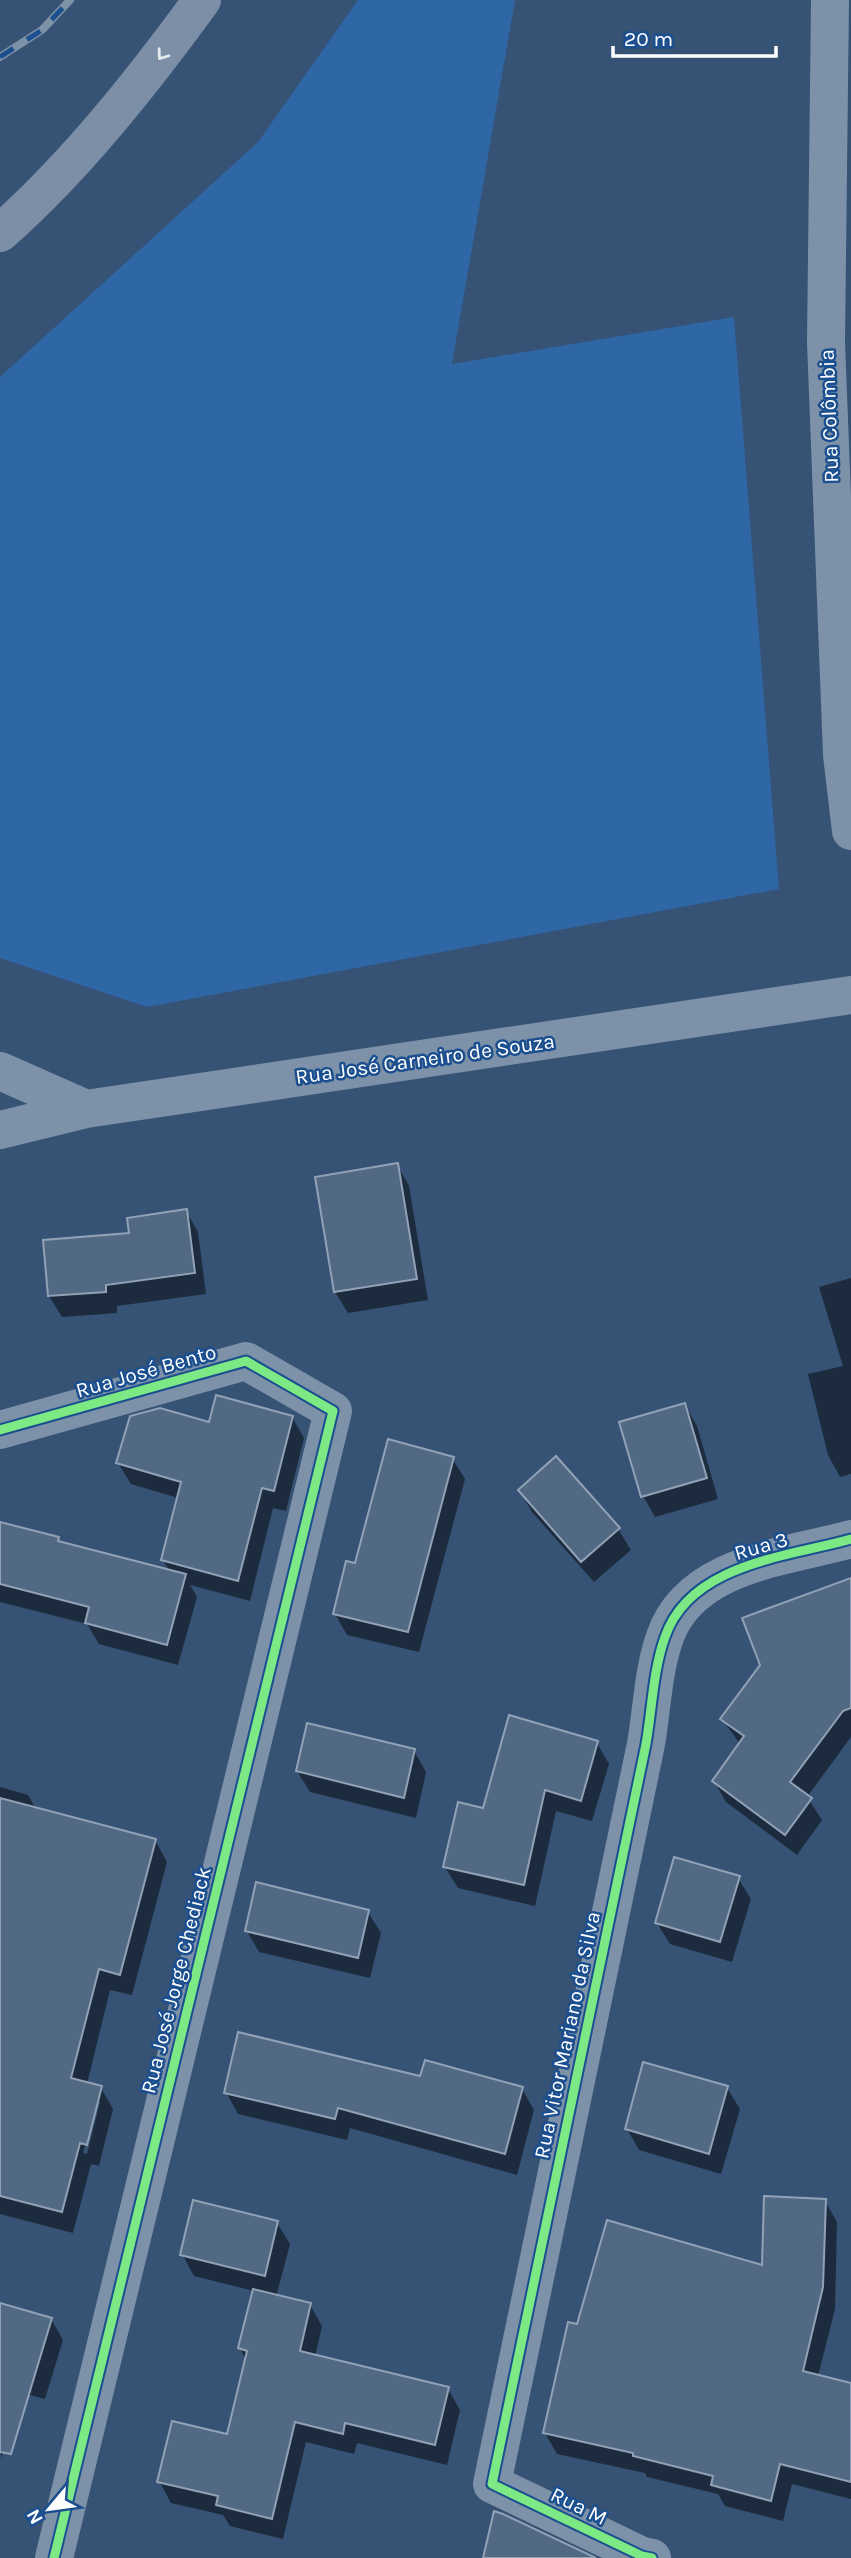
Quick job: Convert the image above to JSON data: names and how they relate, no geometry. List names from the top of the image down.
{
  "streets": {
    "street": [
      "Rua Colômbia",
      "Rua José Carneiro de Souza",
      "Rua José Bento",
      "Rua 3",
      "Rua José Jorge Chediack",
      "Rua Vitor Mariano da Silva",
      "Rua M"
    ]
  },
  "crossings": [
    ["Rua José Bento", "Rua José Jorge Chediack"],
    ["Rua 3", "Rua Vitor Mariano da Silva"],
    ["Rua Vitor Mariano da Silva", "Rua M"]
  ],
  "scale_bar": "20 m",
  "north": "bottom left"
}
